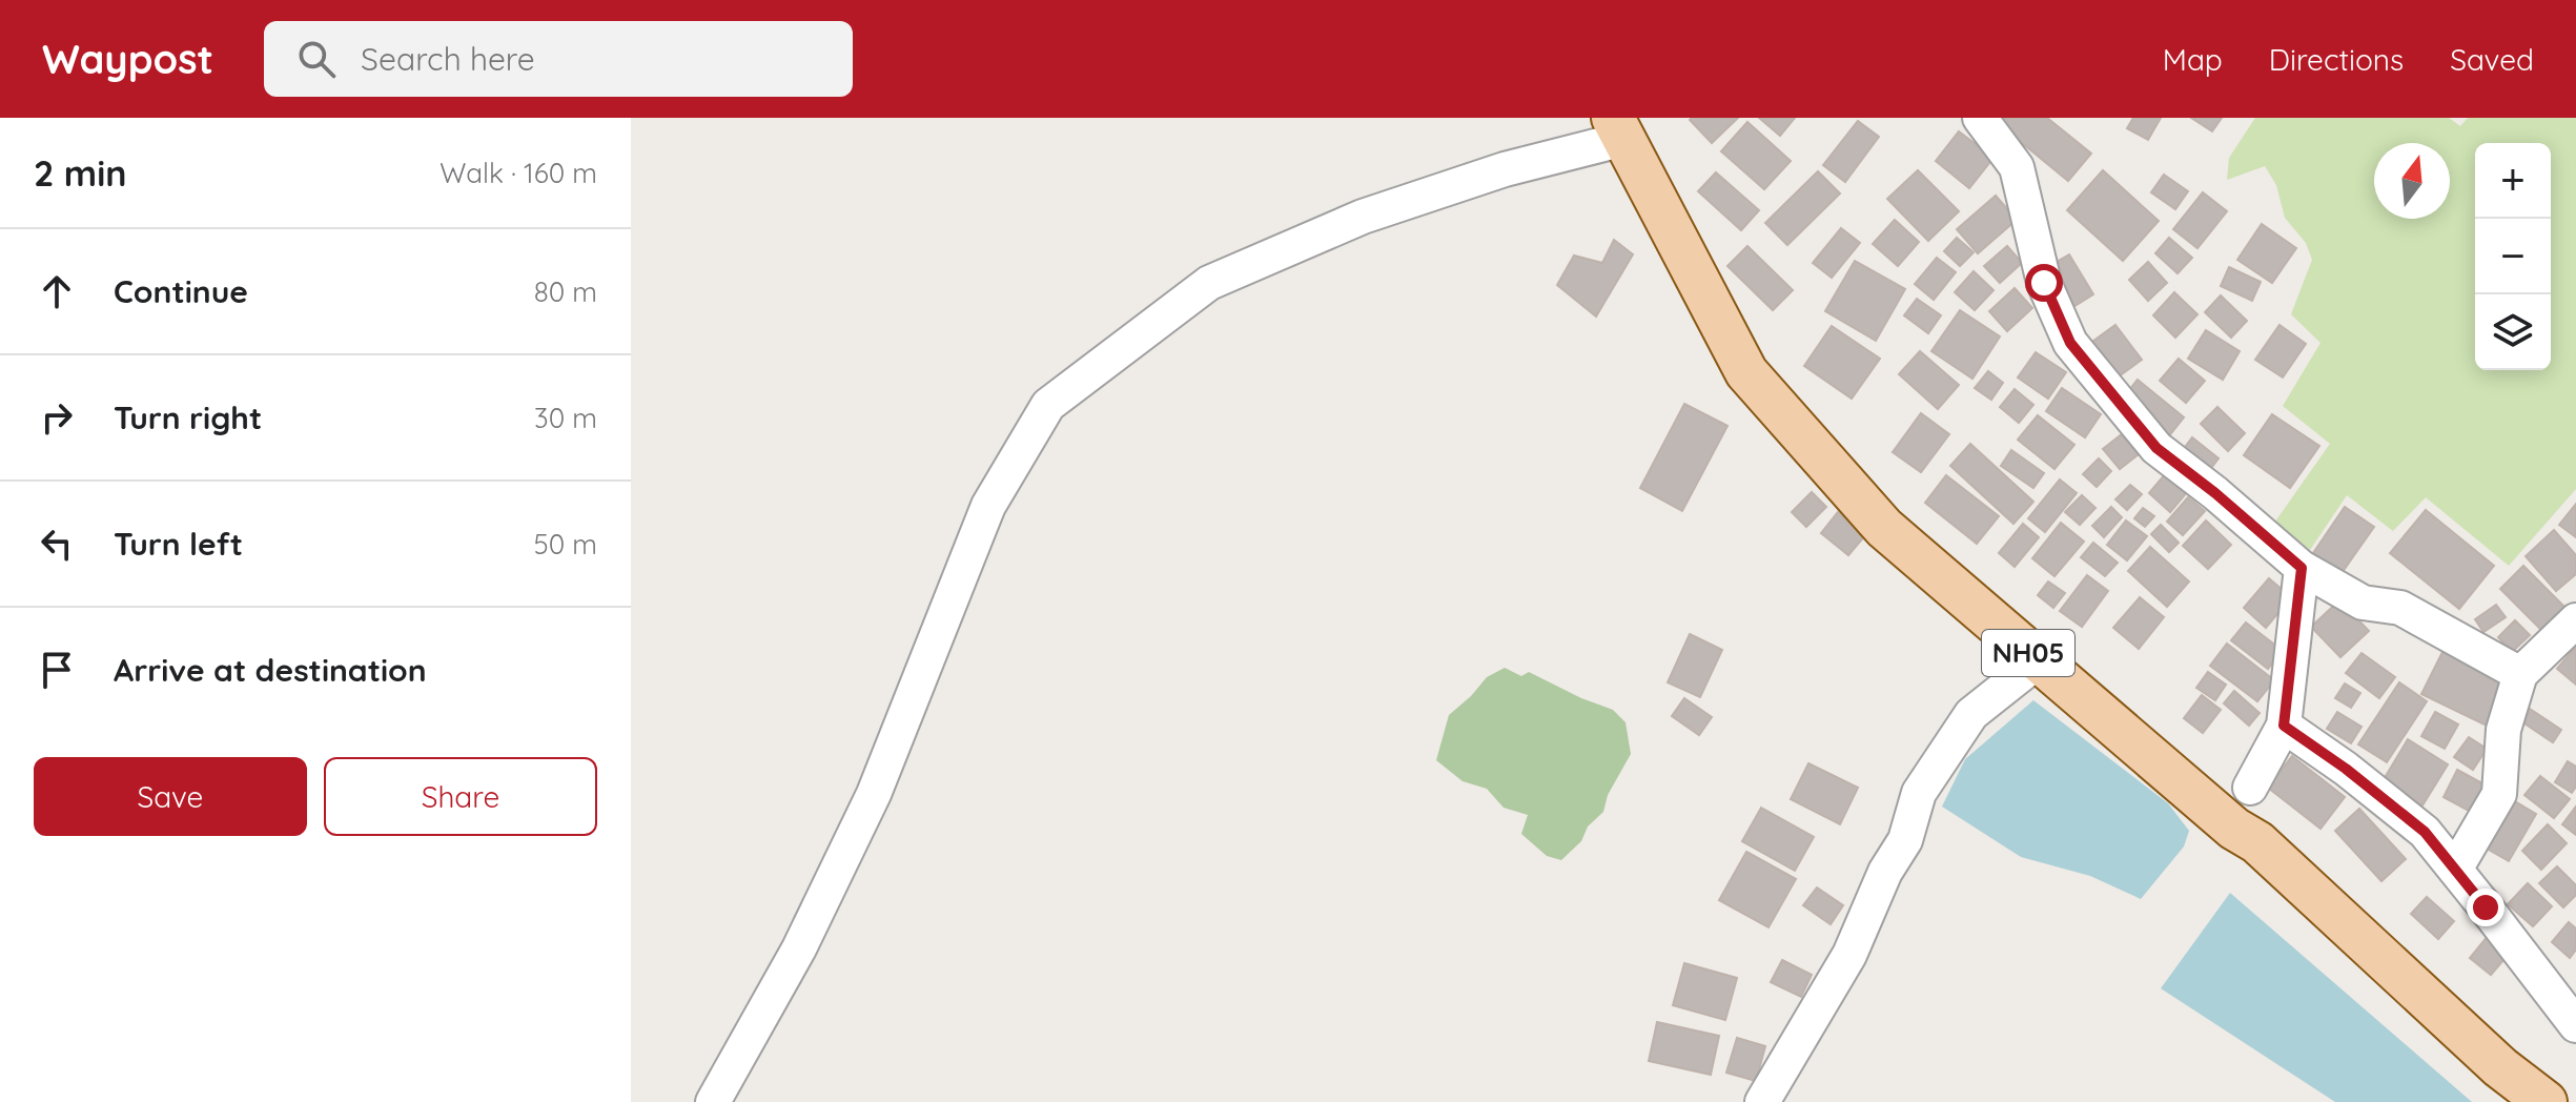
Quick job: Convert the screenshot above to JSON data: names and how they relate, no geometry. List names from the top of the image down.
{
  "streets": {
    "main road": ["NH05"]
  },
  "north": "top",
  "page": {
    "header": "Waypost",
    "search": "Search here",
    "nav": ["Map", "Directions", "Saved"],
    "heading": ["2 min", "Walk · 160 m"],
    "map_buttons": ["+", "−"],
    "list": [
      ["Continue", "80 m"],
      ["Turn right", "30 m"],
      ["Turn left", "50 m"],
      "Arrive at destination"
    ],
    "buttons": ["Save", "Share"]
  }
}
